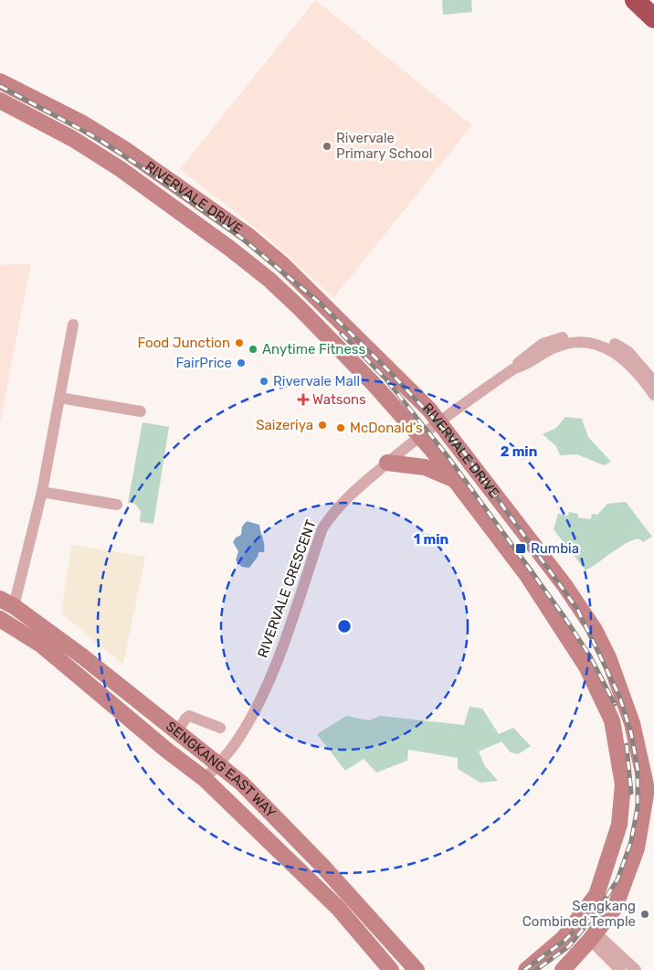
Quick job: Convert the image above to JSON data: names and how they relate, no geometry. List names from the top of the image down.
{
  "streets": {
    "street": ["RIVERVALE DRIVE", "RIVERVALE CRESCENT", "SENGKANG EAST WAY"]
  },
  "crossings": [
    ["RIVERVALE DRIVE", "RIVERVALE CRESCENT"],
    ["RIVERVALE CRESCENT", "SENGKANG EAST WAY"]
  ],
  "places": {
    "other": [
      "Rivervale Primary School",
      "Food Junction",
      "Anytime Fitness",
      "FairPrice",
      "Rivervale Mall",
      "Saizeriya",
      "McDonald's",
      "Sengkang Combined Temple"
    ],
    "health": ["Watsons"],
    "transit": ["Rumbia"]
  },
  "rings": ["2 min", "1 min"]
}
